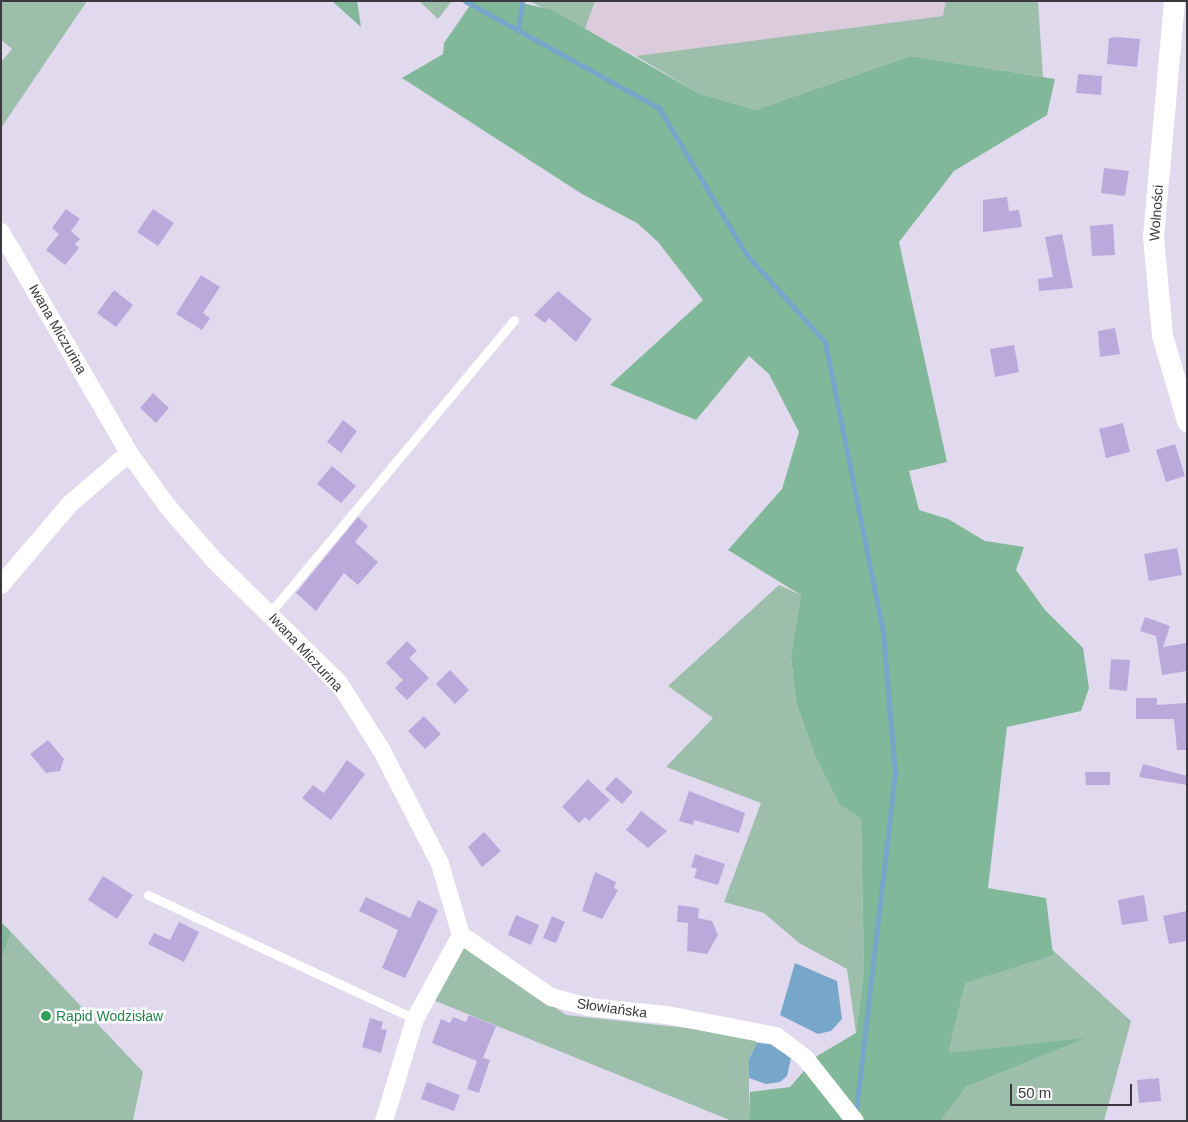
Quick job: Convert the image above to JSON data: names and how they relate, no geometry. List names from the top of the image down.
{
  "streets": {
    "street": ["Wolności", "Iwana Miczurina", "Słowiańska"]
  },
  "crossings": [
    ["Iwana Miczurina", "Słowiańska"]
  ],
  "places": ["Rapid Wodzisław"],
  "scale_bar": "50 m"
}
